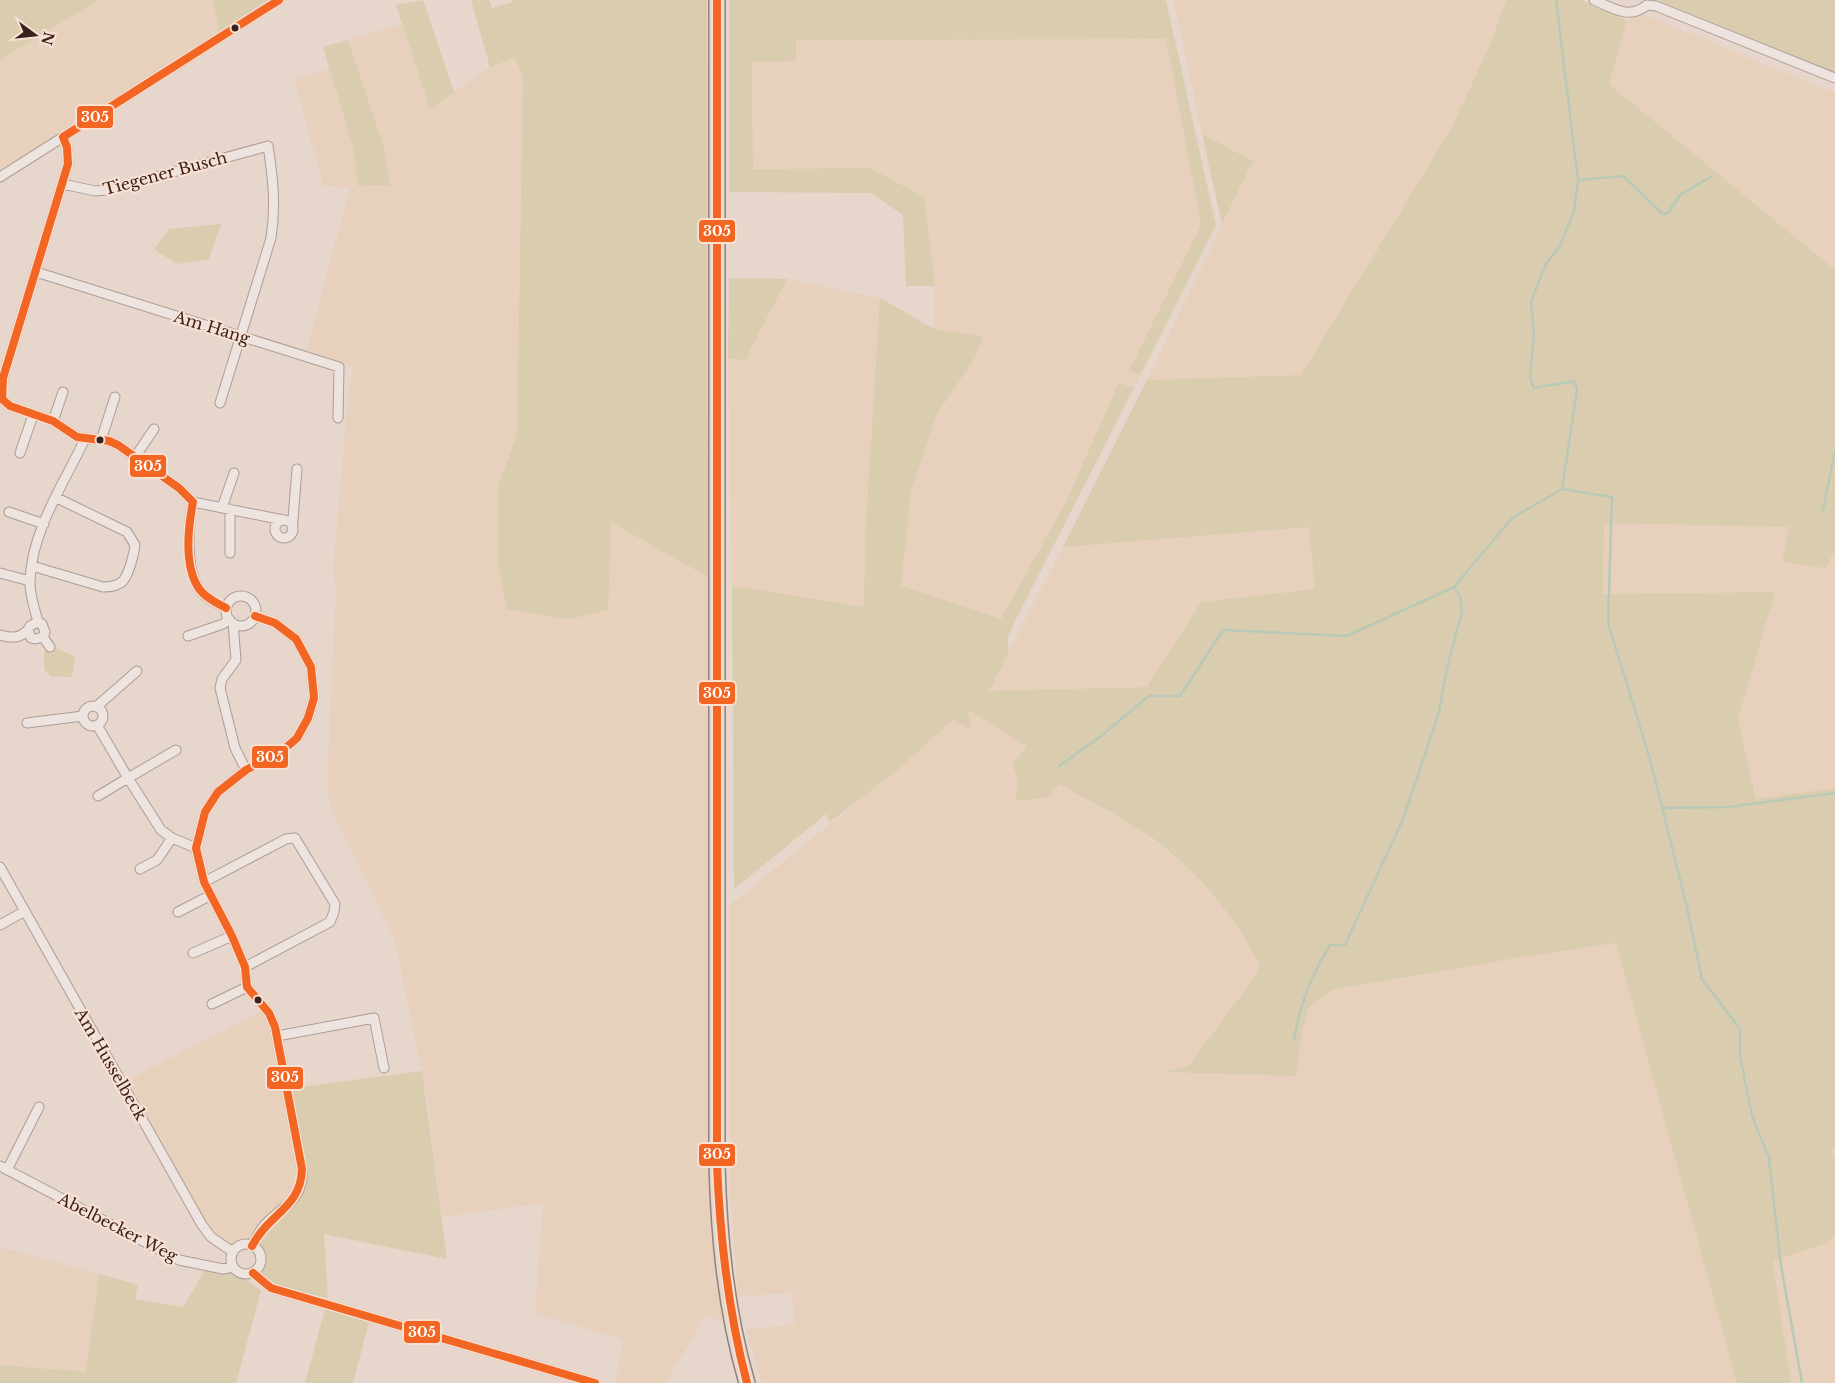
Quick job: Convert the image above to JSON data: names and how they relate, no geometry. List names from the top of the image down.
{
  "streets": {
    "street": [
      "Tiegener Busch",
      "Am Hang",
      "Am Husselbeck",
      "Abelbecker Weg"
    ]
  },
  "crossings": [
    ["Tiegener Busch", "Am Hang"],
    ["Am Husselbeck", "Abelbecker Weg"]
  ],
  "lines": ["transit line 305"],
  "north": "right"
}
